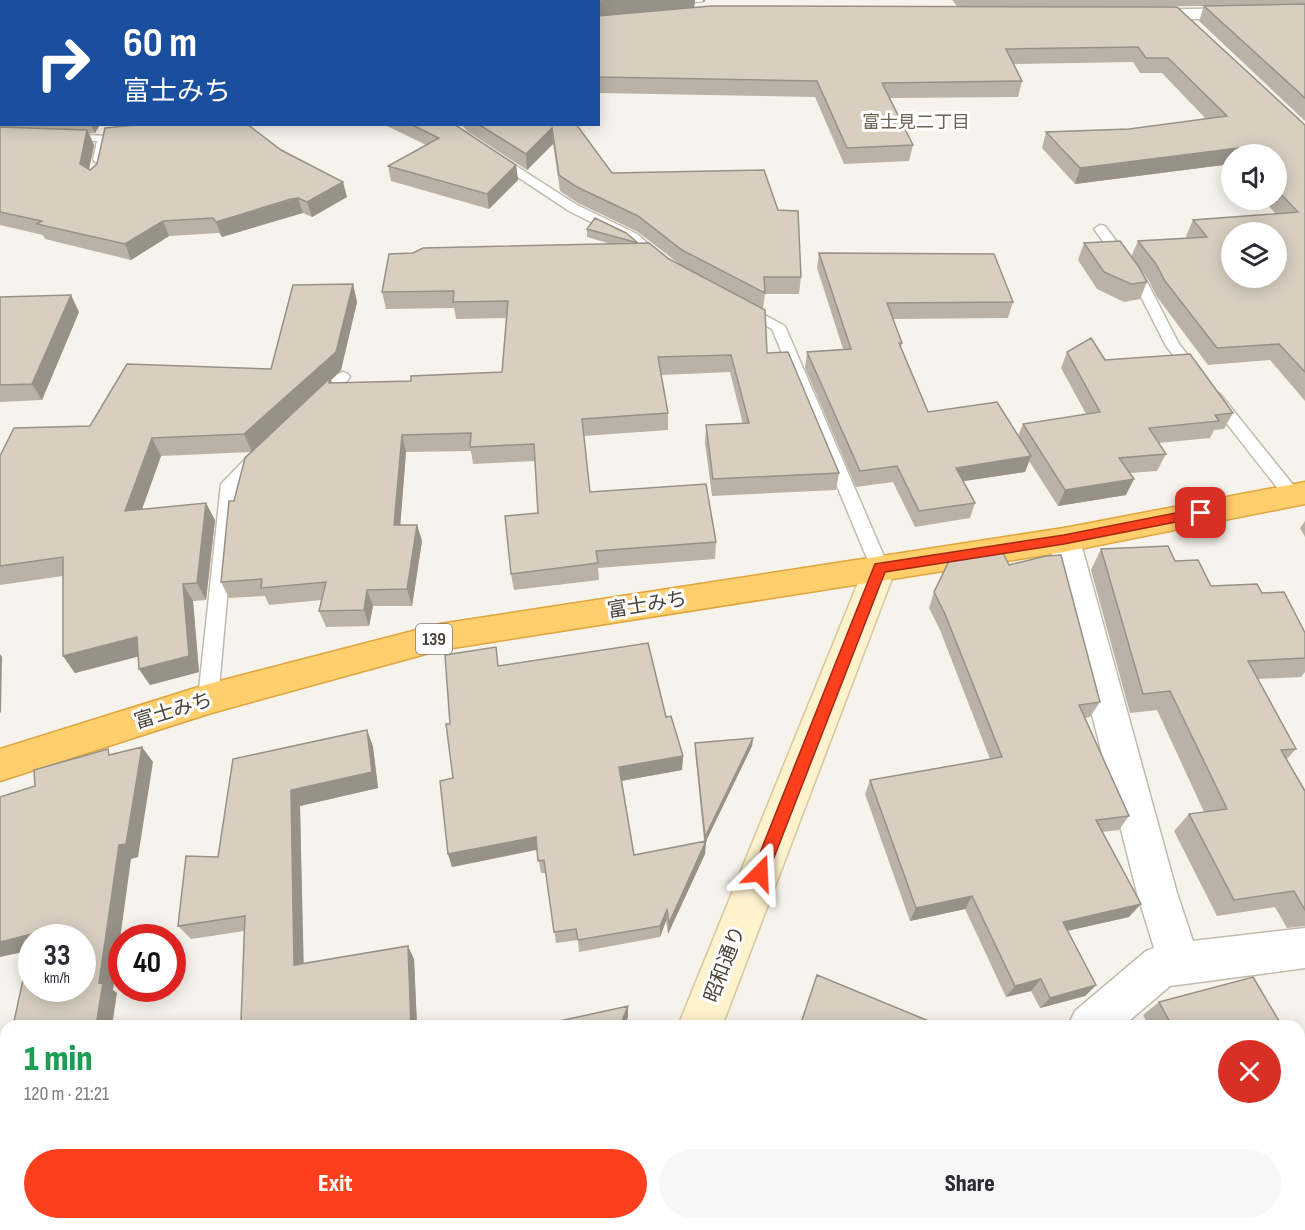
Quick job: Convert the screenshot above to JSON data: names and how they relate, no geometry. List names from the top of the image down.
{
  "streets": {
    "highway": ["富士みち", "139"],
    "street": ["昭和通り"]
  },
  "crossings": [
    ["富士みち", "昭和通り"]
  ],
  "districts": ["富士見二丁目"],
  "page": {
    "turn": ["60 m", "富士みち"],
    "speed": "33 km/h",
    "limit": "40",
    "heading": ["1 min", "120 m · 21:21"],
    "buttons": ["Exit", "Share"]
  }
}
